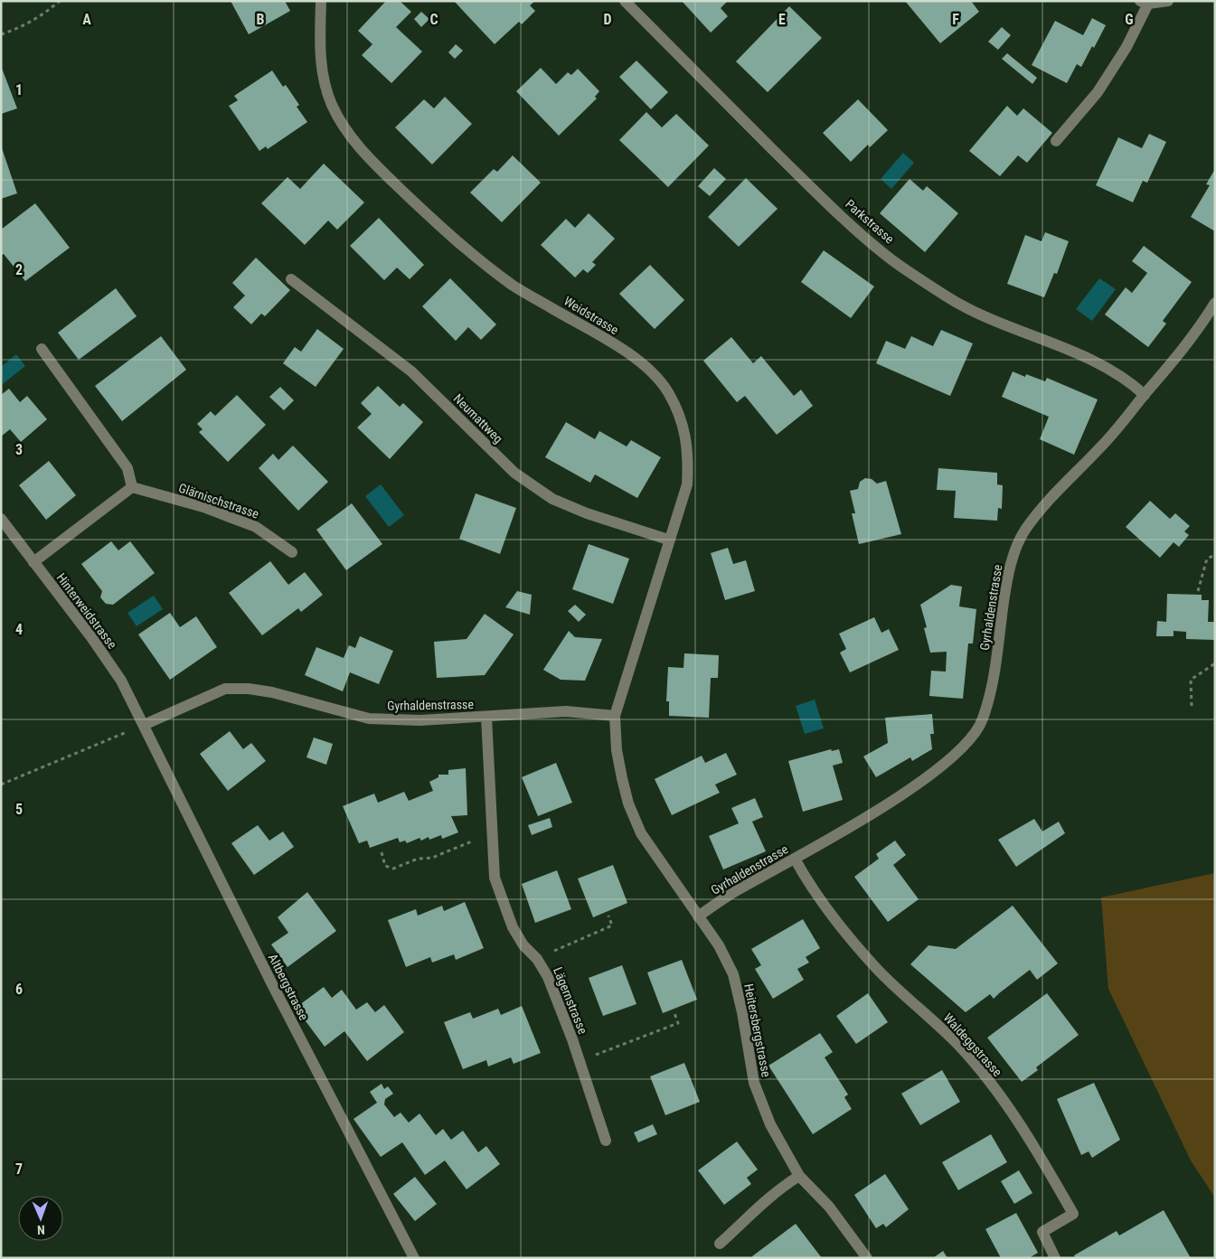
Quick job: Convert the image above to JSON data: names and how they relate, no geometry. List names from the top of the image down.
{
  "streets": {
    "street": [
      "Parkstrasse",
      "Weidstrasse",
      "Neumattweg",
      "Glärnischstrasse",
      "Gyrhaldenstrasse",
      "Hinterweidstrasse",
      "Altbergstrasse",
      "Lägernstrasse",
      "Heitersbergstrasse",
      "Waldeggstrasse"
    ]
  },
  "crossings": [
    ["Parkstrasse", "Gyrhaldenstrasse"],
    ["Weidstrasse", "Neumattweg"],
    ["Weidstrasse", "Gyrhaldenstrasse"],
    ["Gyrhaldenstrasse", "Hinterweidstrasse"],
    ["Gyrhaldenstrasse", "Altbergstrasse"],
    ["Gyrhaldenstrasse", "Lägernstrasse"],
    ["Gyrhaldenstrasse", "Heitersbergstrasse"],
    ["Gyrhaldenstrasse", "Waldeggstrasse"],
    ["Hinterweidstrasse", "Altbergstrasse"]
  ],
  "north": "bottom",
  "grid": {
    "columns": [
      "A",
      "B",
      "C",
      "D",
      "E",
      "F",
      "G"
    ],
    "rows": [
      "1",
      "2",
      "3",
      "4",
      "5",
      "6",
      "7"
    ]
  }
}
